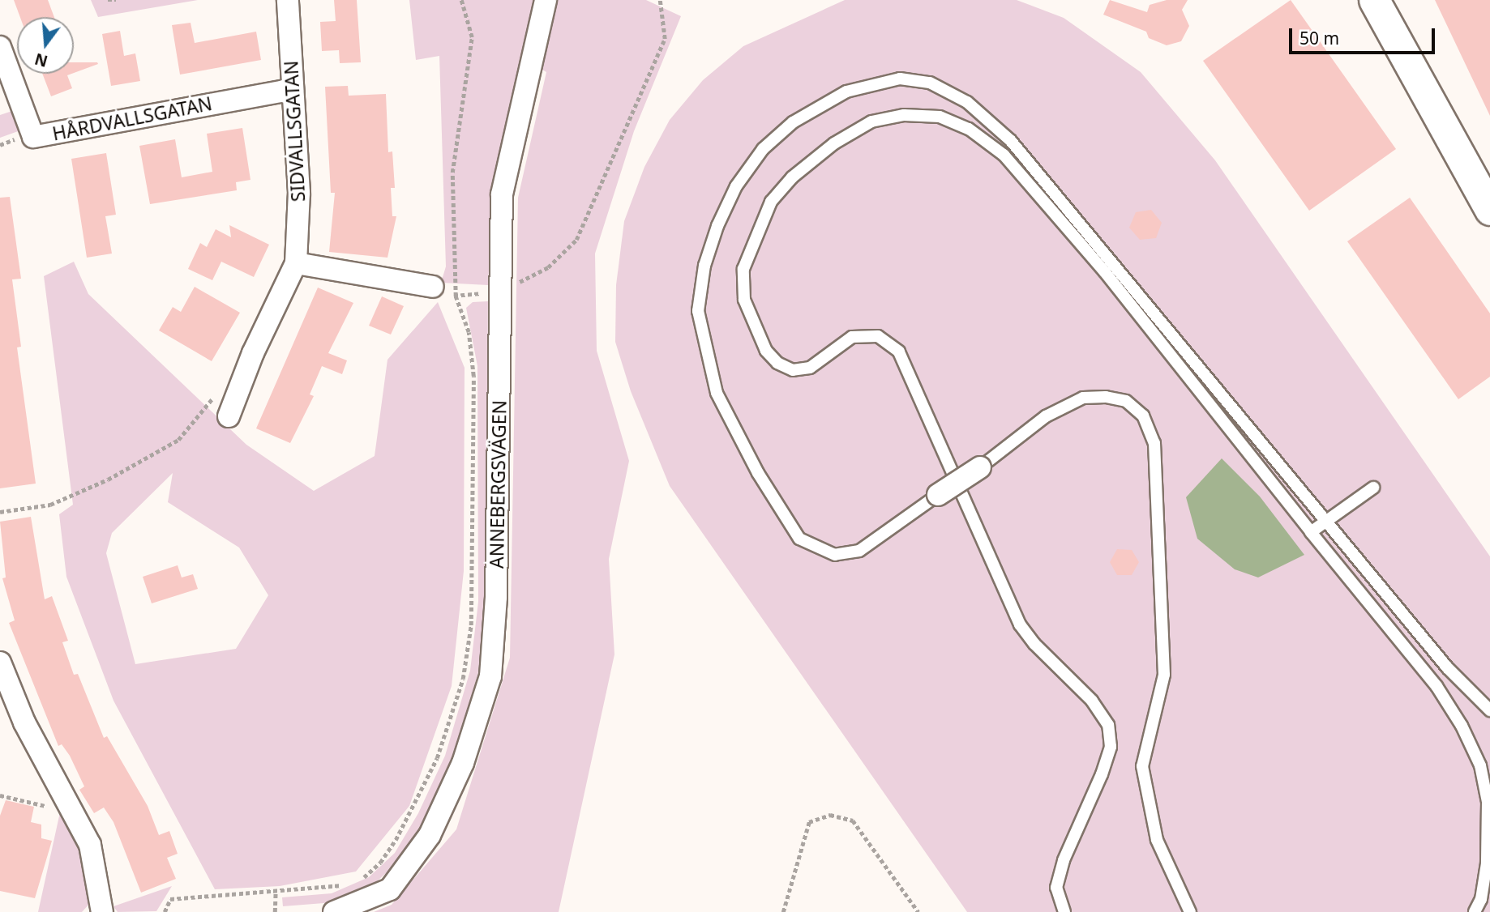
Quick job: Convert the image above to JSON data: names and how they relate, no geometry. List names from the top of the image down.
{
  "streets": {
    "street": ["HÅRDVALLSGATAN", "SIDVALLSGATAN", "ANNEBERGSVÄGEN"]
  },
  "crossings": [
    ["HÅRDVALLSGATAN", "SIDVALLSGATAN"]
  ],
  "scale_bar": "50 m",
  "north": "bottom"
}
